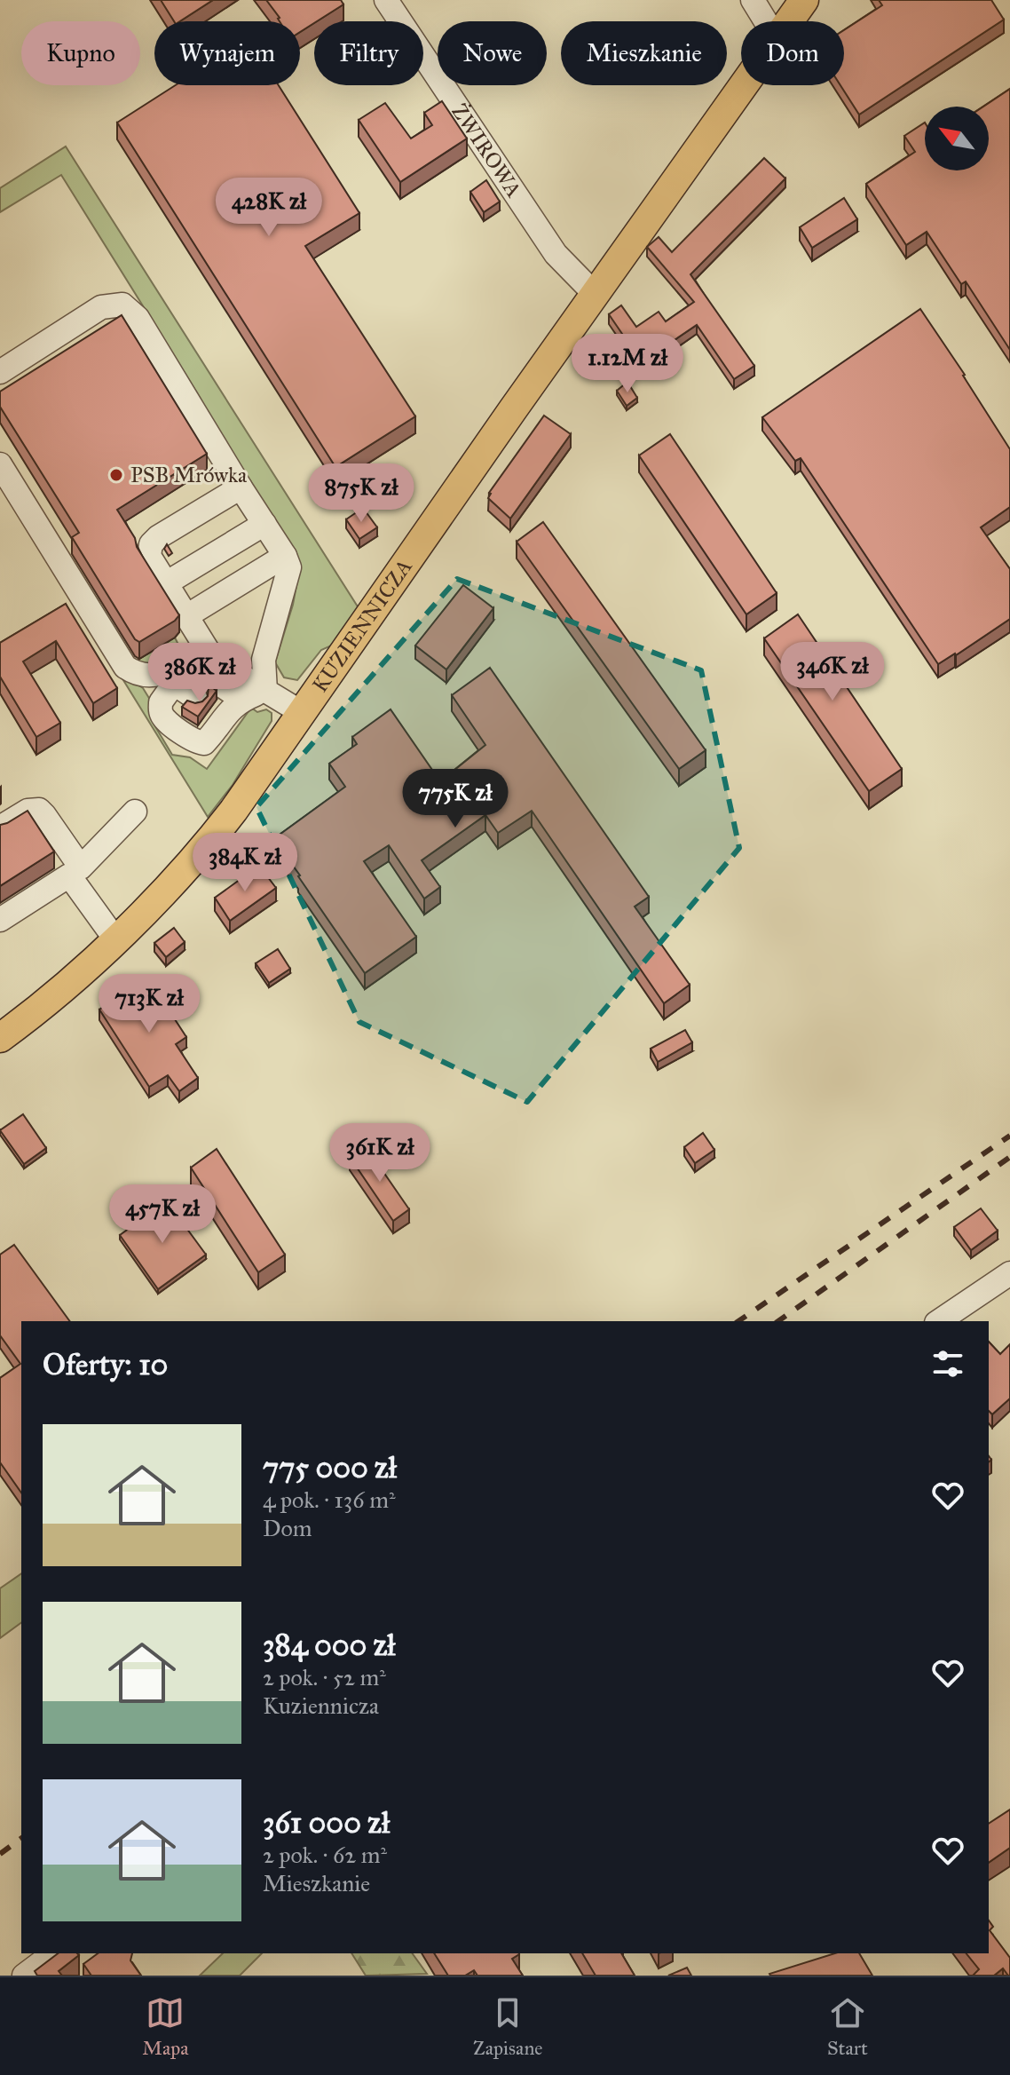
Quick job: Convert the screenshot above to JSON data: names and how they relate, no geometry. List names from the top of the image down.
{
  "streets": {
    "main road": ["KUZIENNICZA"],
    "street": ["ŻWIROWA"]
  },
  "crossings": [
    ["ŻWIROWA", "KUZIENNICZA"]
  ],
  "places": ["PSB Mrówka"],
  "north": "top left",
  "page": {
    "chip": [
      "Kupno",
      "Wynajem",
      "Filtry",
      "Nowe",
      "Mieszkanie",
      "Dom"
    ],
    "price": [
      "428K zł",
      "1.12M zł",
      "875K zł",
      "346K zł",
      "386K zł",
      "775K zł",
      "384K zł",
      "713K zł",
      "361K zł",
      "457K zł"
    ],
    "heading": "Oferty: 10",
    "list": [
      {
        "name": "775 000 zł",
        "note": "4 pok. · 136 m² · Dom"
      },
      {
        "name": "384 000 zł",
        "note": "2 pok. · 52 m² · Kuziennicza"
      },
      {
        "name": "361 000 zł",
        "note": "2 pok. · 62 m² · Mieszkanie"
      }
    ],
    "tabs": ["Mapa", "Zapisane", "Start"]
  }
}
